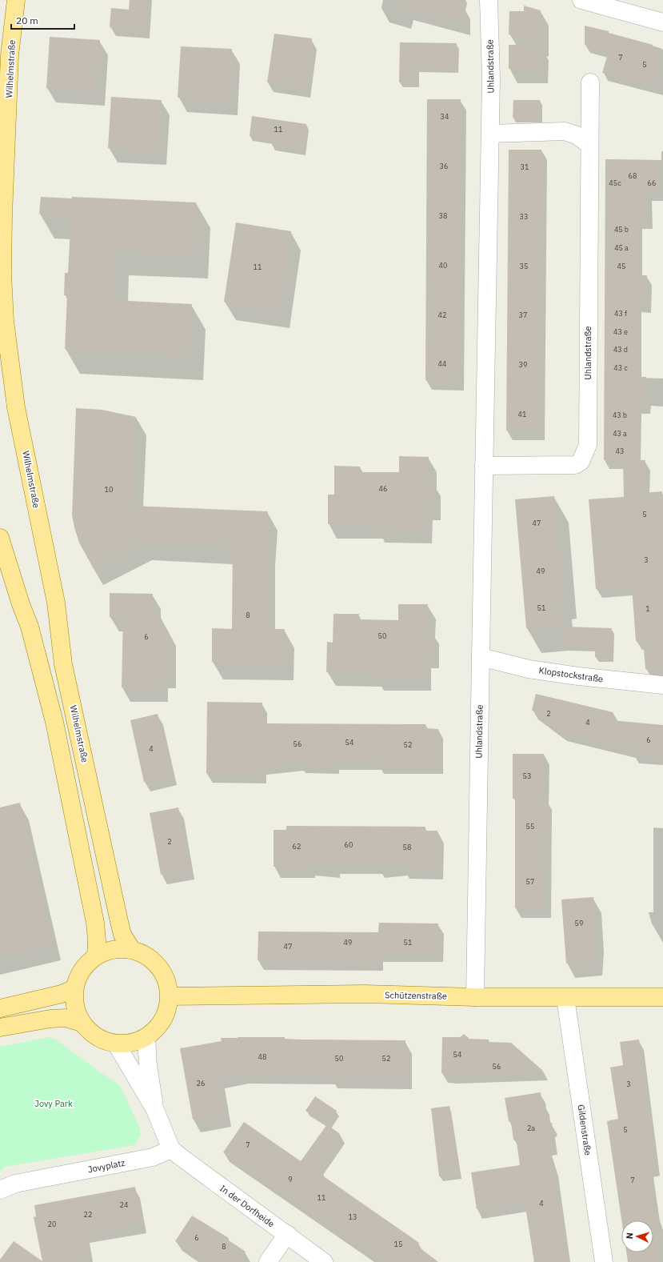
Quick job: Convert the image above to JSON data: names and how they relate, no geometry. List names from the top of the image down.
{
  "streets": {
    "main road": ["Wilhelmstraße", "Schützenstraße"],
    "street": [
      "Uhlandstraße",
      "Klopstockstraße",
      "Gildenstraße",
      "Jovyplatz",
      "In der Dorfheide"
    ]
  },
  "crossings": [
    ["Uhlandstraße", "Klopstockstraße"],
    ["Uhlandstraße", "Schützenstraße"],
    ["Wilhelmstraße", "Schützenstraße"],
    ["Schützenstraße", "Gildenstraße"],
    ["Jovyplatz", "In der Dorfheide"]
  ],
  "parks": ["Jovy Park"],
  "house_numbers": [
    "7",
    "5",
    "34",
    "11",
    "36",
    "31",
    "68",
    "45c",
    "66",
    "38",
    "33",
    "45 b",
    "45 a",
    "40",
    "35",
    "45",
    "11",
    "43 f",
    "42",
    "37",
    "43 e",
    "43 d",
    "44",
    "39",
    "43 c",
    "41",
    "43 b",
    "43 a",
    "43",
    "46",
    "10",
    "5",
    "47",
    "3",
    "49",
    "51",
    "1",
    "8",
    "50",
    "6",
    "2",
    "4",
    "6",
    "54",
    "56",
    "52",
    "4",
    "53",
    "55",
    "2",
    "60",
    "62",
    "58",
    "57",
    "59",
    "49",
    "51",
    "47",
    "54",
    "48",
    "50",
    "52",
    "56",
    "26",
    "3",
    "2a",
    "5",
    "7",
    "9",
    "7",
    "11",
    "4",
    "24",
    "22",
    "13",
    "20",
    "6",
    "15",
    "8"
  ],
  "scale_bar": "20 m",
  "north": "left"
}
